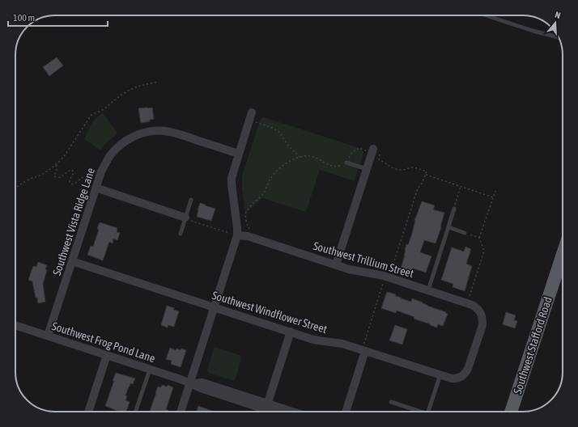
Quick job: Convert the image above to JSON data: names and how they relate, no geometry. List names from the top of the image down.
{
  "streets": {
    "main road": ["Southwest Stafford Road"],
    "street": [
      "Southwest Vista Ridge Lane",
      "Southwest Trillium Street",
      "Southwest Windflower Street",
      "Southwest Frog Pond Lane"
    ]
  },
  "crossings": [
    ["Southwest Vista Ridge Lane", "Southwest Windflower Street"],
    ["Southwest Vista Ridge Lane", "Southwest Frog Pond Lane"],
    ["Southwest Trillium Street", "Southwest Windflower Street"]
  ],
  "scale_bar": "100 m",
  "north": "top"
}
